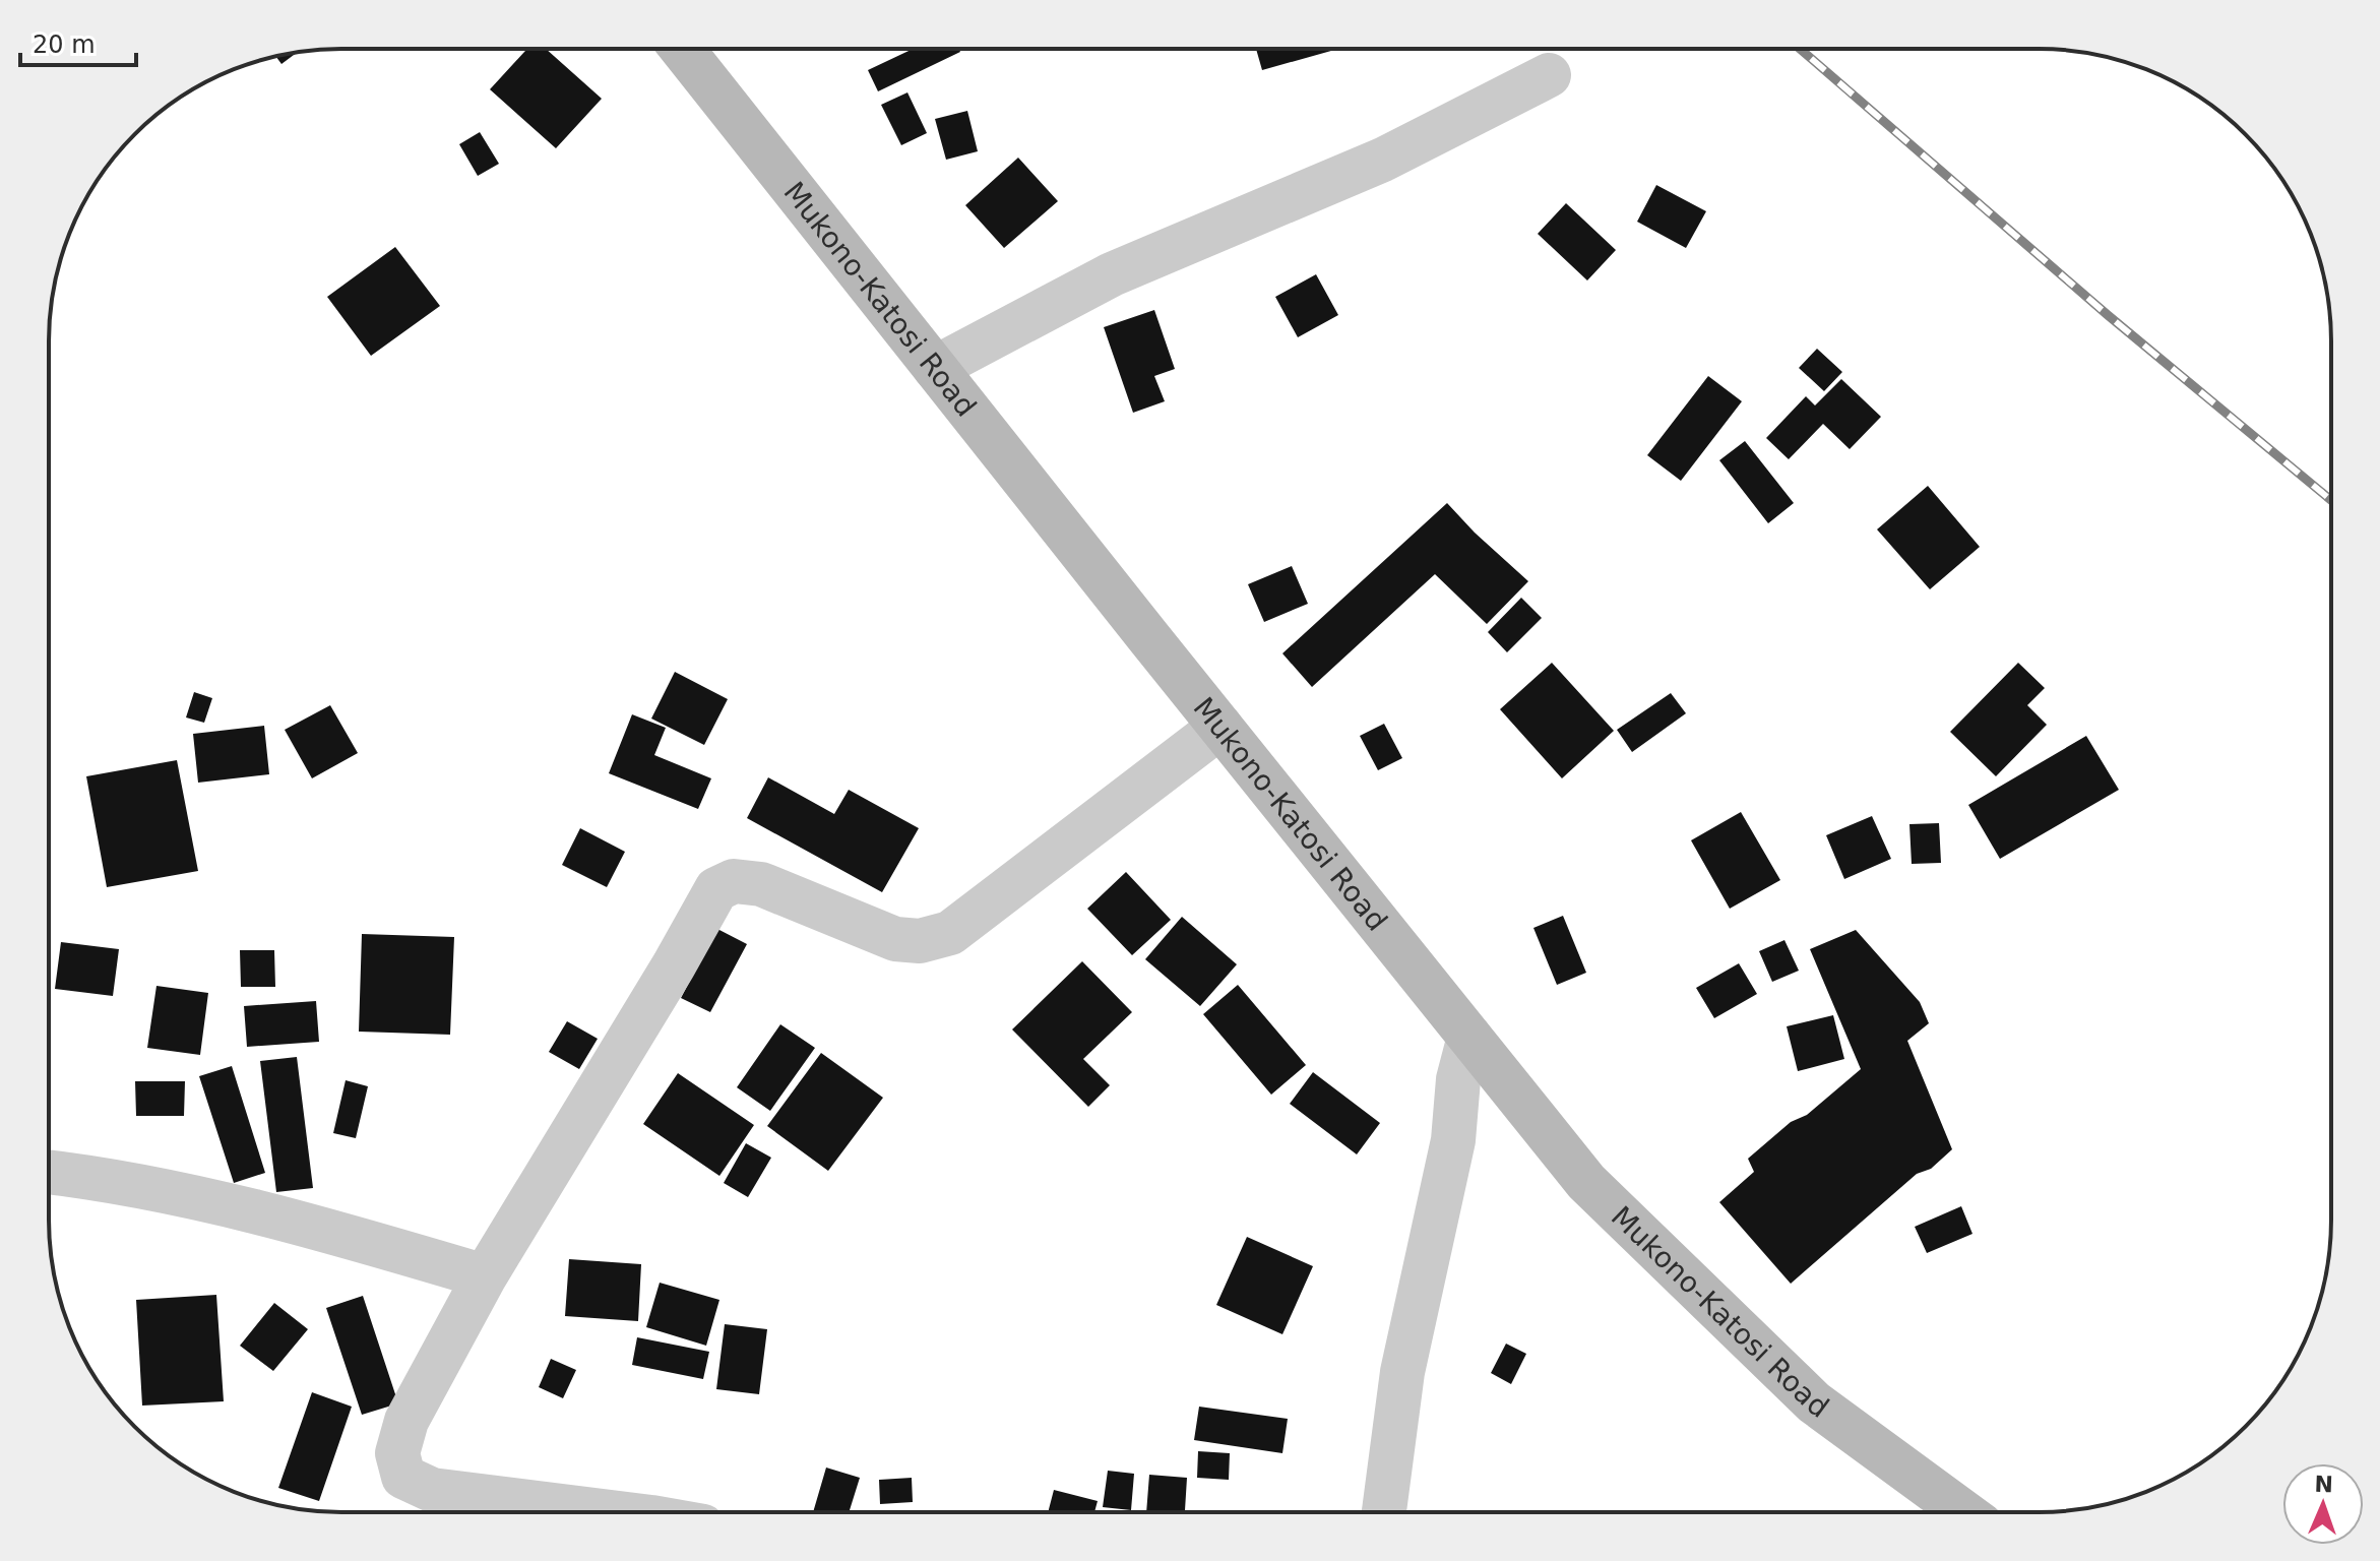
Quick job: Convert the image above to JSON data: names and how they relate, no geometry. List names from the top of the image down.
{
  "streets": {
    "main road": ["Mukono-Katosi Road"]
  },
  "scale_bar": "20 m",
  "north": "top"
}
